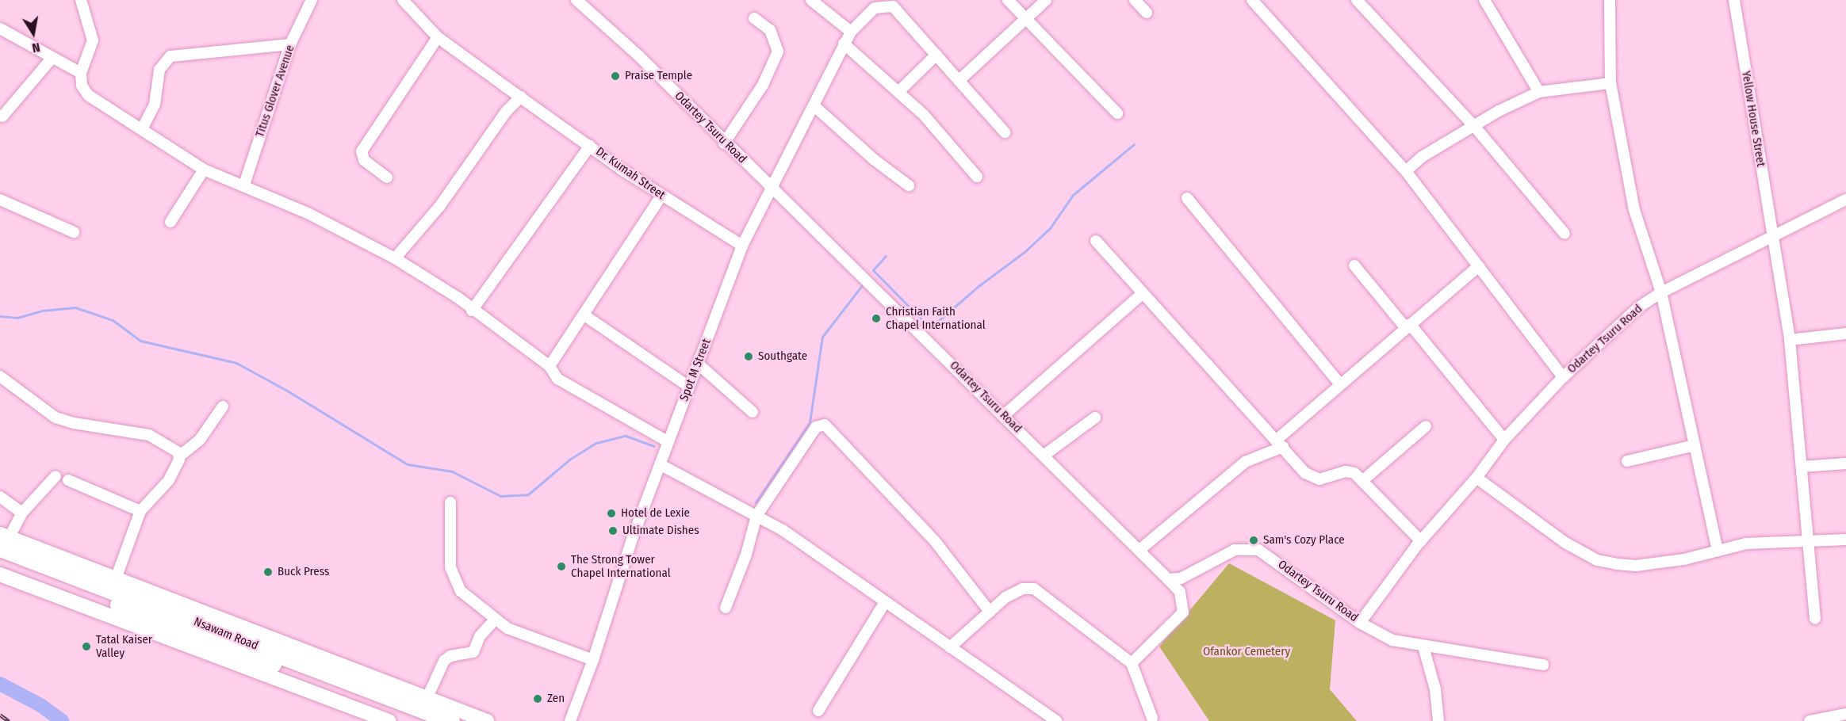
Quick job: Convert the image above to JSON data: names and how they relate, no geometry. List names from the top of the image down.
{
  "streets": {
    "highway": ["Nsawam Road"],
    "street": [
      "Titus Glover Avenue",
      "Yellow House Street",
      "Odartey Tsuru Road",
      "Dr. Kumah Street",
      "Spot M Street"
    ]
  },
  "crossings": [
    ["Yellow House Street", "Odartey Tsuru Road"],
    ["Odartey Tsuru Road", "Spot M Street"],
    ["Dr. Kumah Street", "Spot M Street"]
  ],
  "parks": ["Ofankor Cemetery"],
  "places": [
    "Praise Temple",
    "Christian Faith Chapel International",
    "Southgate",
    "Hotel de Lexie",
    "Ultimate Dishes",
    "Sam's Cozy Place",
    "The Strong Tower Chapel International",
    "Buck Press",
    "Tatal Kaiser Valley",
    "Zen"
  ],
  "north": "bottom"
}
